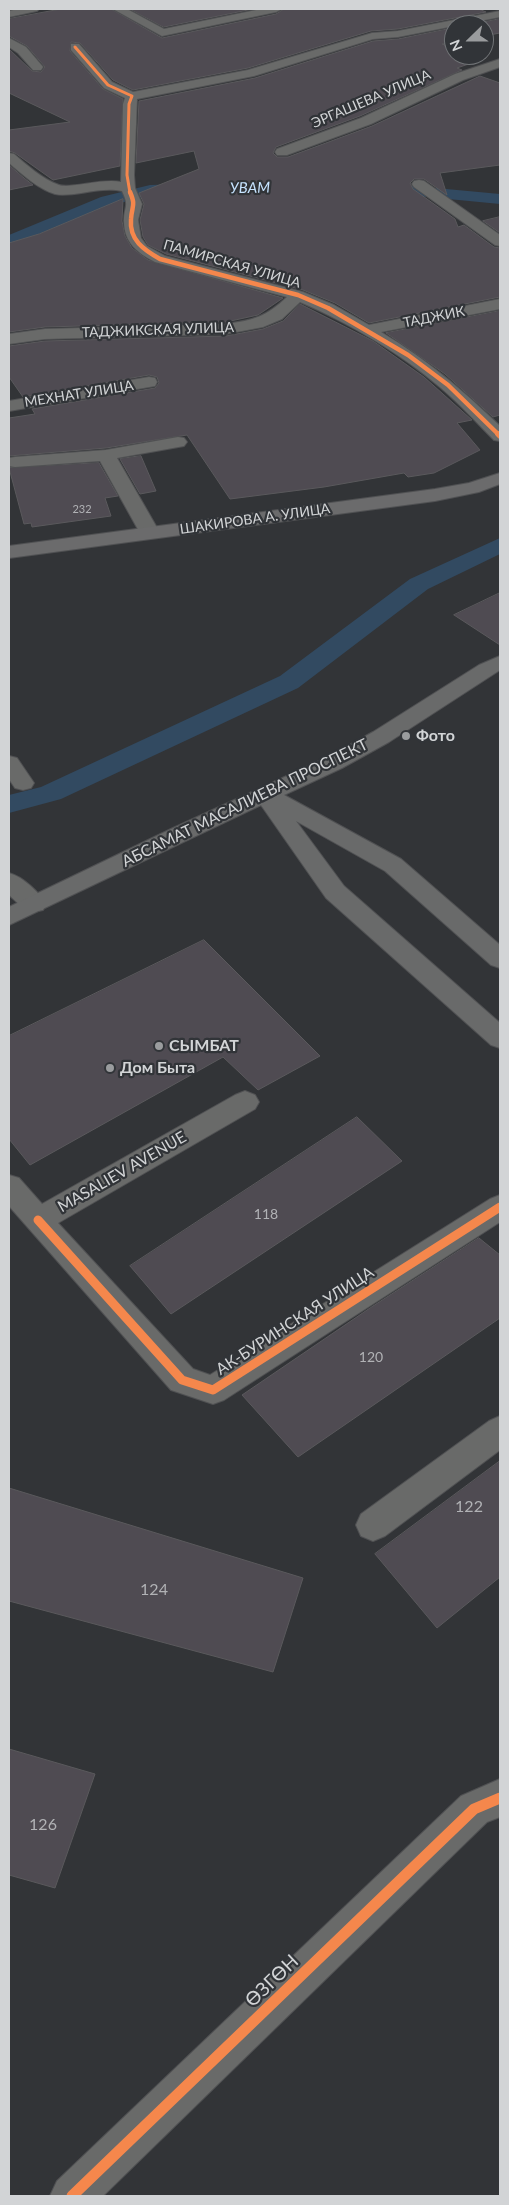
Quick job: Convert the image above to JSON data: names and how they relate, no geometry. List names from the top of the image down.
{
  "streets": {
    "main road": ["ШАКИРОВА А. УЛИЦА", "АБСАМАТ МАСАЛИЕВА ПРОСПЕКТ"],
    "street": [
      "ЭРГАШЕВА УЛИЦА",
      "ПАМИРСКАЯ УЛИЦА",
      "ТАДЖИК",
      "ТАДЖИКСКАЯ УЛИЦА",
      "МЕХНАТ УЛИЦА",
      "MASALIEV AVENUE",
      "АК-БУРИНСКАЯ УЛИЦА",
      "ӨЗГӨН"
    ]
  },
  "crossings": [
    ["ПАМИРСКАЯ УЛИЦА", "ТАДЖИК"],
    ["ПАМИРСКАЯ УЛИЦА", "ТАДЖИКСКАЯ УЛИЦА"],
    ["MASALIEV AVENUE", "АК-БУРИНСКАЯ УЛИЦА"]
  ],
  "water": ["УВАМ"],
  "places": ["Фото", "СЫМБАТ", "Дом Быта"],
  "house_numbers": [
    "232",
    "118",
    "120",
    "122",
    "124",
    "126"
  ],
  "north": "left"
}
